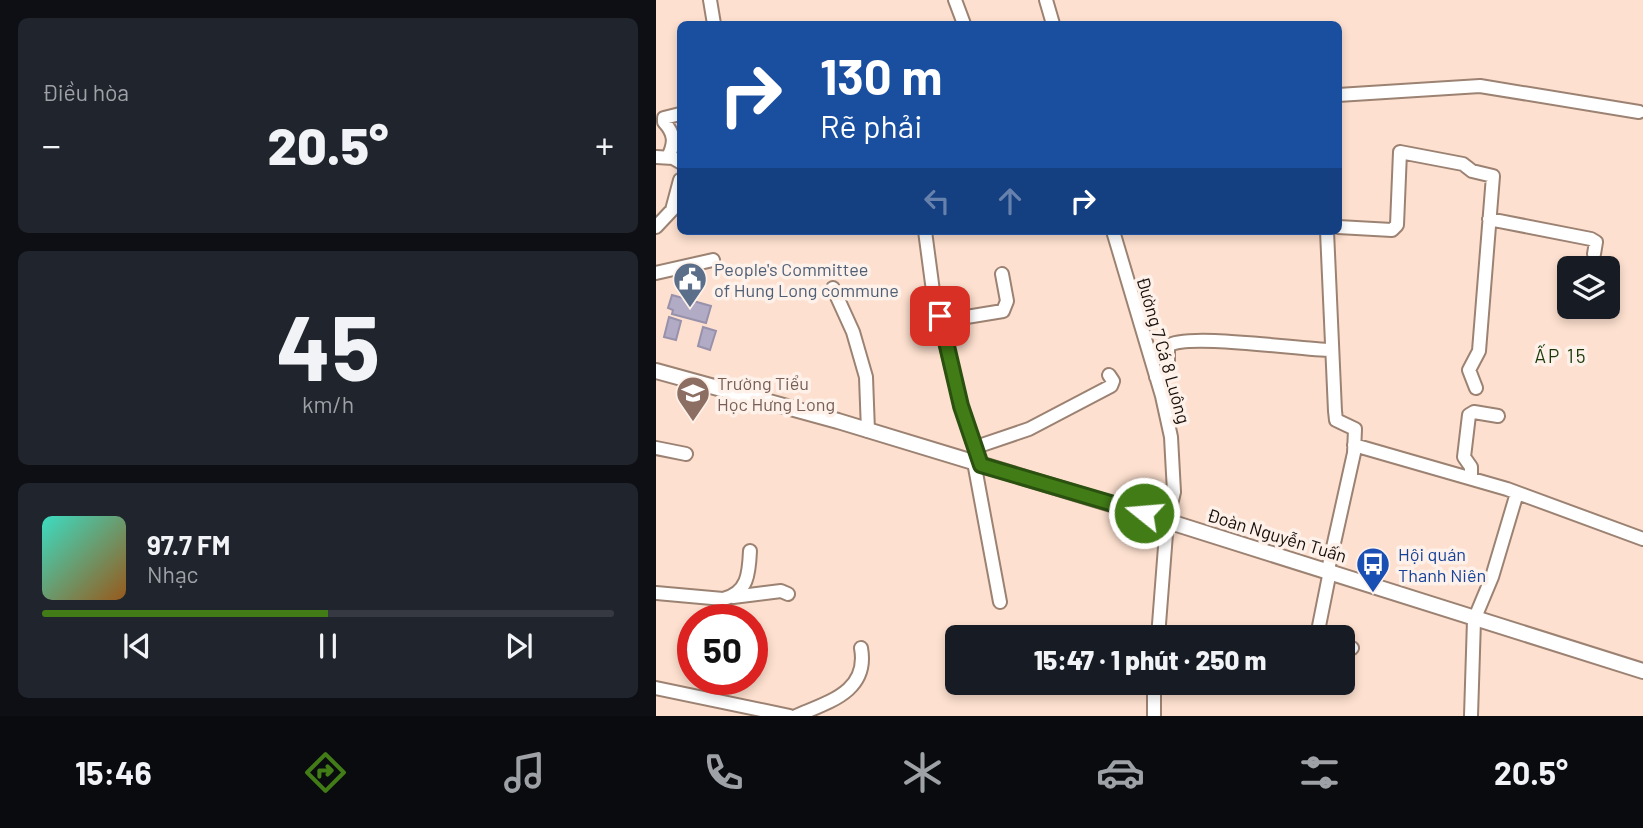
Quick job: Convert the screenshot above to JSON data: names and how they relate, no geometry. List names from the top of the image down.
{
  "streets": {
    "main road": ["Đoàn Nguyễn Tuấn"],
    "street": ["Đường 7 Cá 8 Luông"]
  },
  "crossings": [
    ["Đường 7 Cá 8 Luông", "Đoàn Nguyễn Tuấn"]
  ],
  "districts": ["ẤP 15"],
  "places": {
    "public building": ["People's Committee of Hung Long commune"],
    "school or university": ["Trường Tiểu Học Hưng Long"],
    "bus stop": ["Hội quán Thanh Niên"]
  },
  "page": {
    "tile": [
      "Điều hòa",
      ["45", "km/h"]
    ],
    "turn": ["130 m", "Rẽ phải"],
    "heat": ["−", "20.5°", "+"],
    "song": ["97.7 FM", "Nhạc"],
    "limit": "50",
    "trip": "15:47 · 1 phút · 250 m",
    "tabs": ["15:46", "20.5°"]
  }
}
